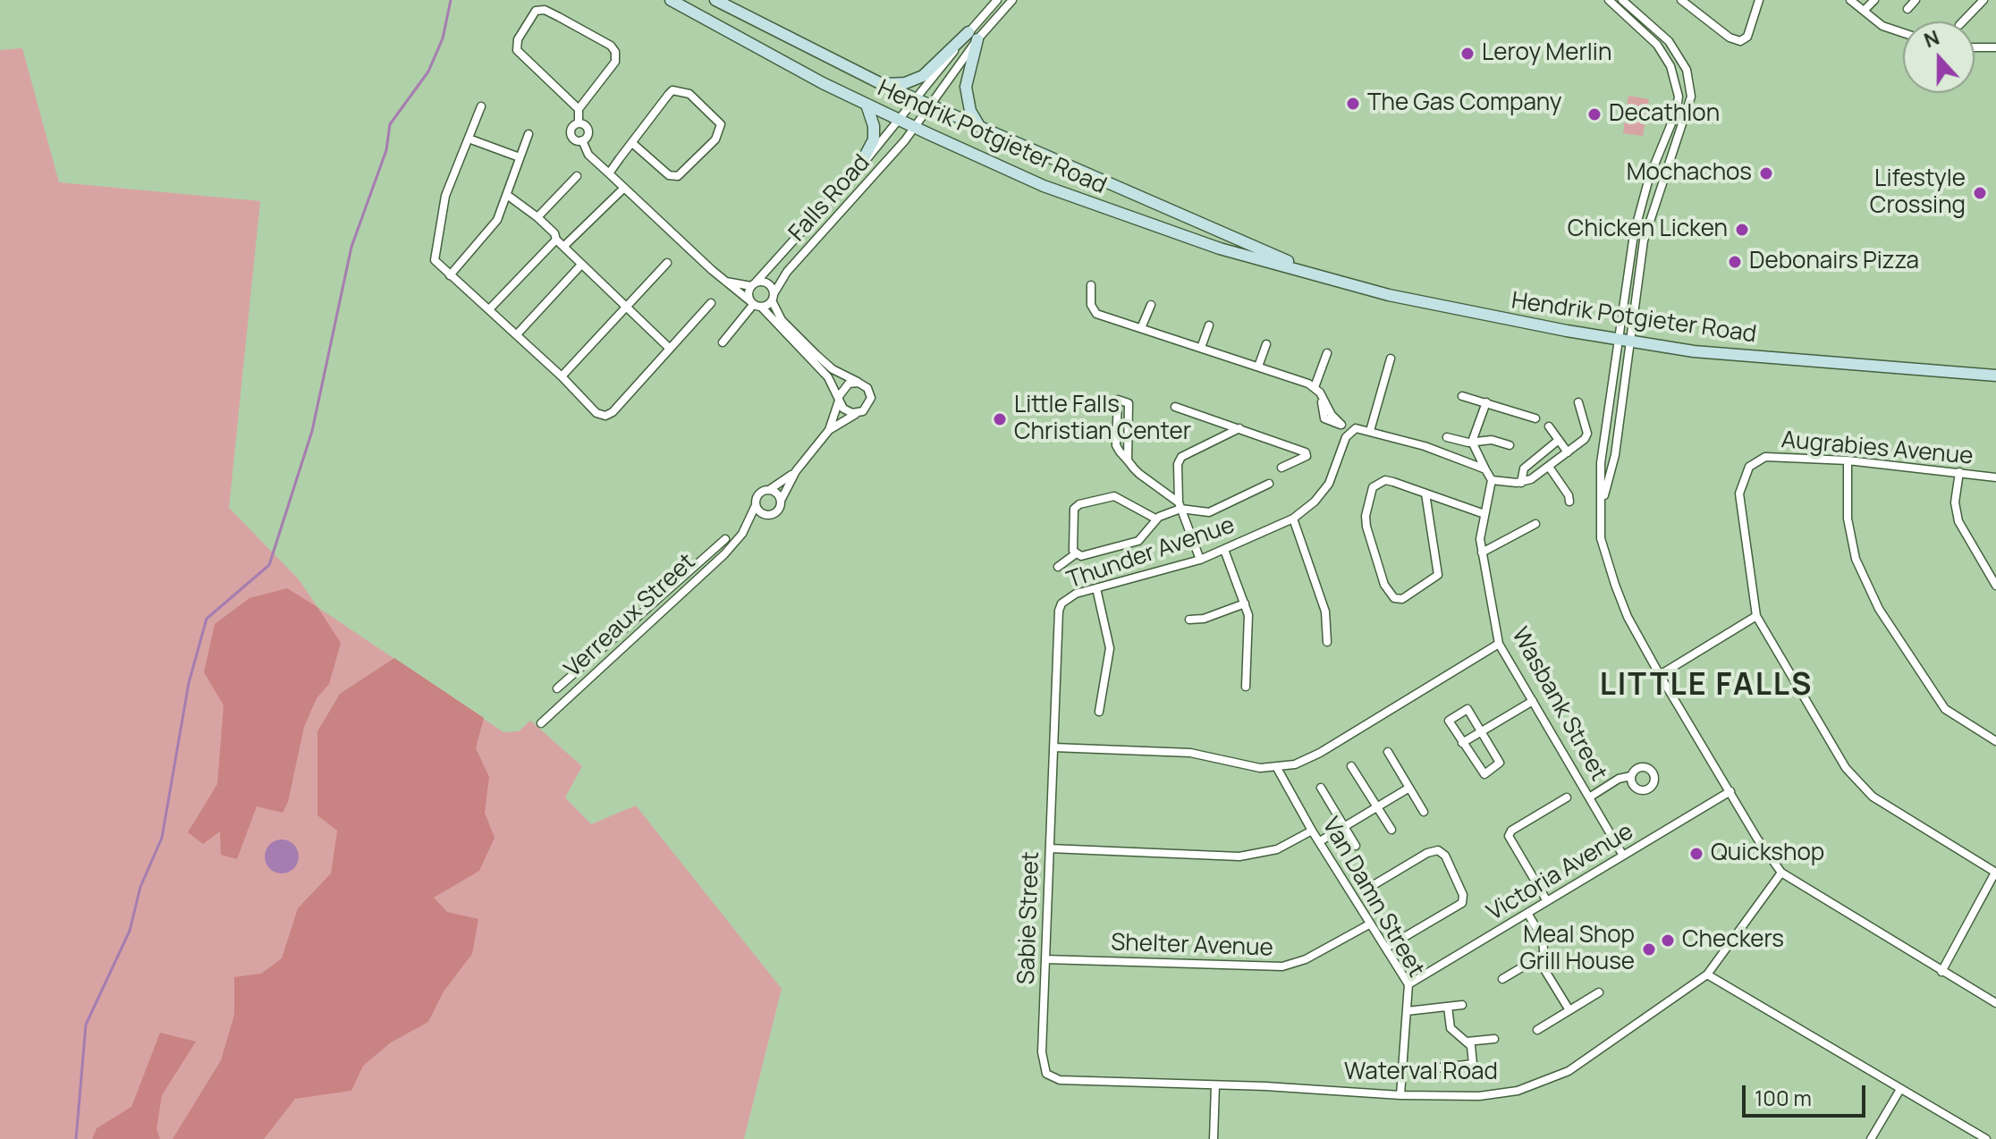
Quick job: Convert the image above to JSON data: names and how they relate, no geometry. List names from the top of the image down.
{
  "streets": {
    "main road": ["Hendrik Potgieter Road"],
    "street": [
      "Falls Road",
      "Augrabies Avenue",
      "Thunder Avenue",
      "Verreaux Street",
      "Wasbank Street",
      "Victoria Avenue",
      "Van Damn Street",
      "Sabie Street",
      "Shelter Avenue",
      "Waterval Road"
    ]
  },
  "crossings": [
    ["Hendrik Potgieter Road", "Falls Road"],
    ["Thunder Avenue", "Sabie Street"],
    ["Wasbank Street", "Victoria Avenue"],
    ["Victoria Avenue", "Van Damn Street"],
    ["Van Damn Street", "Shelter Avenue"],
    ["Van Damn Street", "Waterval Road"],
    ["Sabie Street", "Shelter Avenue"],
    ["Sabie Street", "Waterval Road"]
  ],
  "districts": ["LITTLE FALLS"],
  "places": [
    "Leroy Merlin",
    "The Gas Company",
    "Decathlon",
    "Mochachos",
    "Lifestyle Crossing",
    "Chicken Licken",
    "Debonairs Pizza",
    "Little Falls Christian Center",
    "Quickshop",
    "Checkers",
    "Meal Shop Grill House"
  ],
  "scale_bar": "100 m",
  "north": "top"
}
